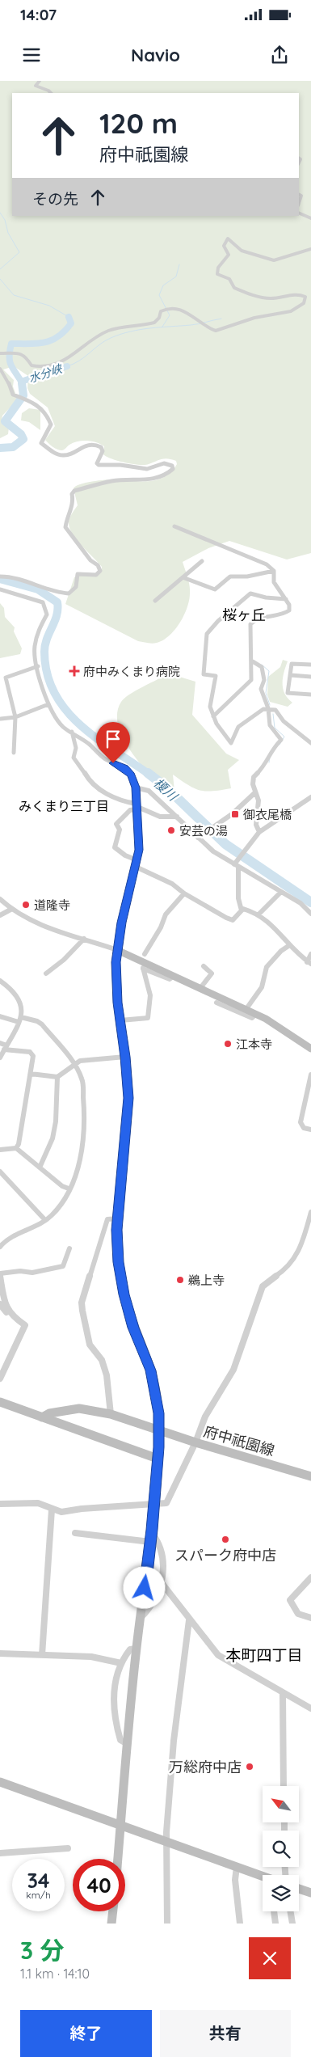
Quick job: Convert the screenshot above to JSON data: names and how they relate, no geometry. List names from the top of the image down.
{
  "streets": {
    "street": ["府中祇園線"]
  },
  "districts": ["桜ヶ丘", "みくまり三丁目", "本町四丁目"],
  "water": ["水分峡", "榎川"],
  "places": {
    "health": ["府中みくまり病院"],
    "transit": ["御衣尾橋"],
    "other": [
      "安芸の湯",
      "道隆寺",
      "江本寺",
      "鵜上寺",
      "スパーク府中店",
      "万総府中店"
    ]
  },
  "north": "top left",
  "page": {
    "status": "14:07",
    "header": "Navio",
    "turn": ["120 m", "府中祇園線"],
    "then": "その先",
    "speed": "34 km/h",
    "limit": "40",
    "heading": ["3 分", "1.1 km · 14:10"],
    "buttons": ["終了", "共有"]
  }
}
